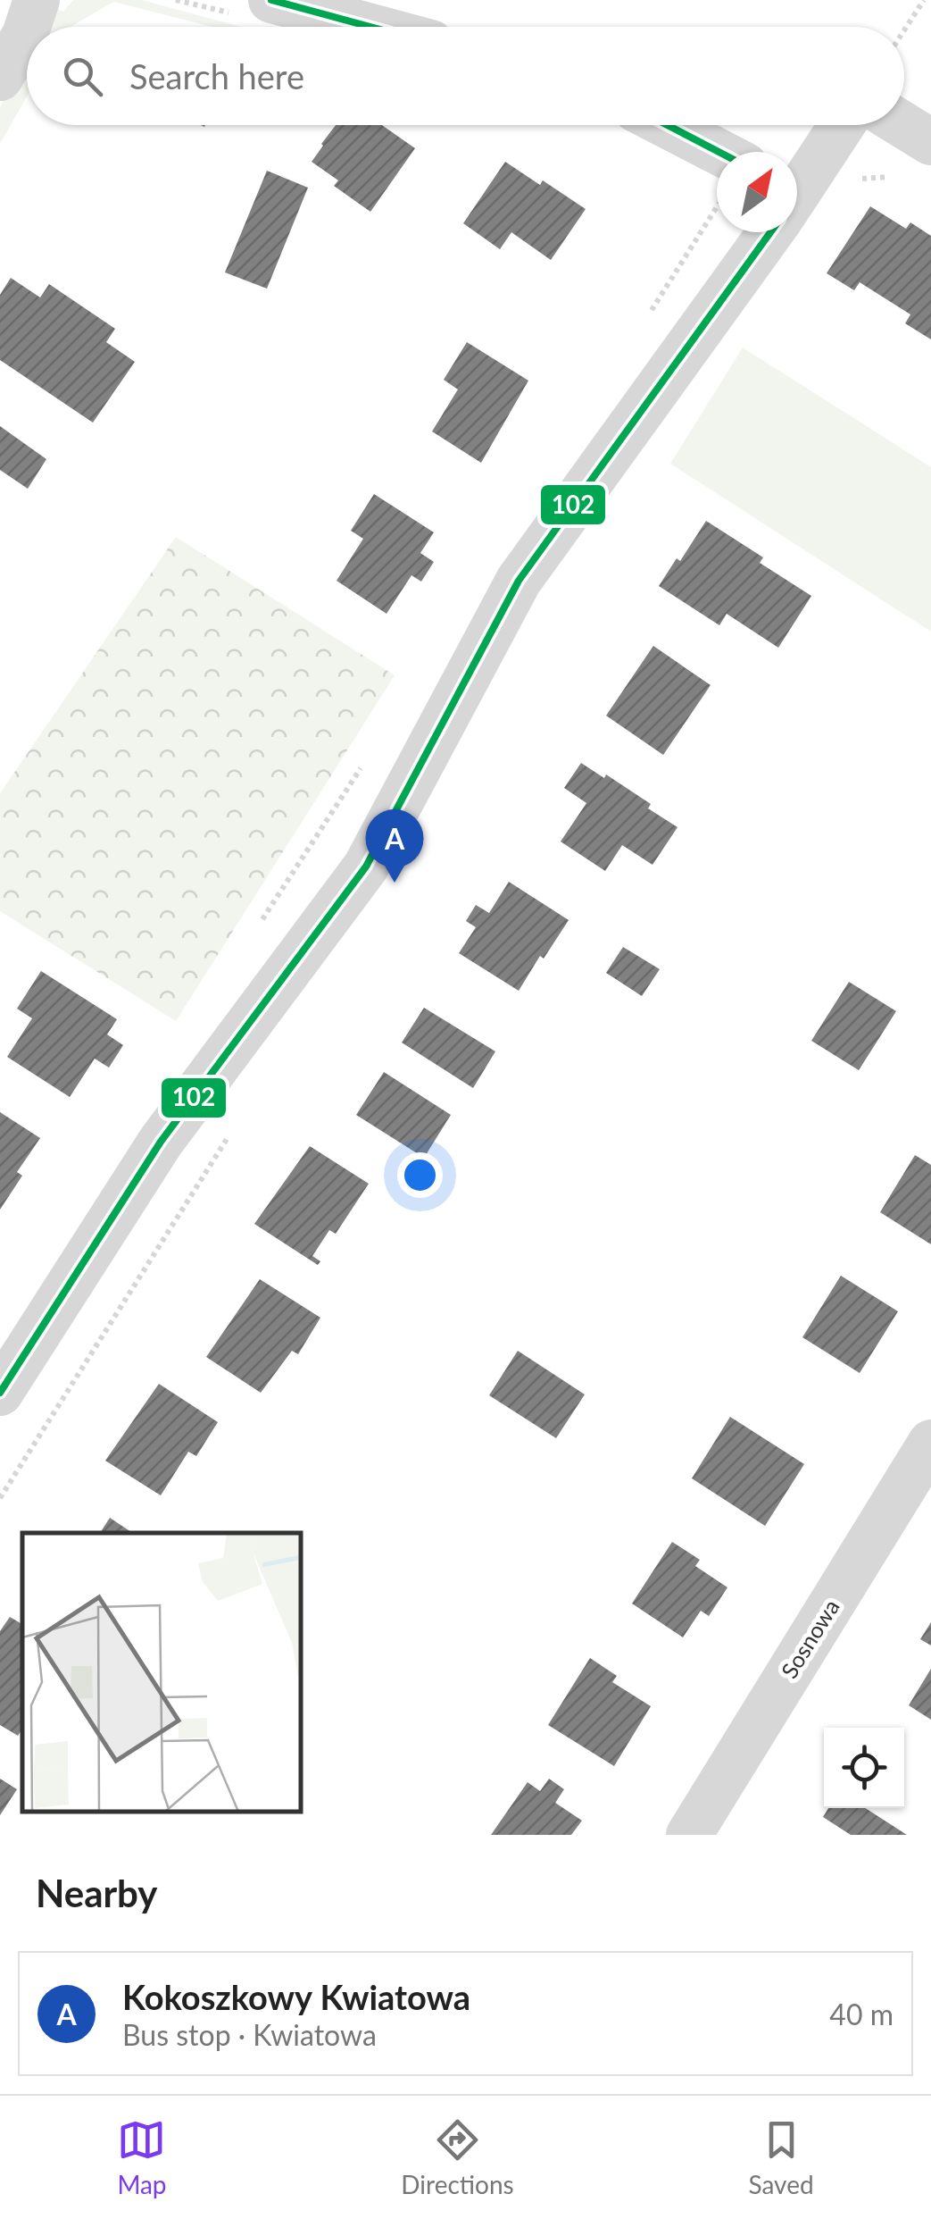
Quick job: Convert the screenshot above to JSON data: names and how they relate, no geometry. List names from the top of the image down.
{
  "streets": {
    "street": ["Sosnowa"]
  },
  "lines": ["transit line 102"],
  "north": "top right",
  "page": {
    "search": "Search here",
    "pins": "A",
    "heading": "Nearby",
    "list": [
      {
        "mark": "A",
        "name": "Kokoszkowy Kwiatowa",
        "note": "Bus stop · Kwiatowa",
        "value": "40 m"
      }
    ],
    "nav": ["Map", "Directions", "Saved"]
  }
}
